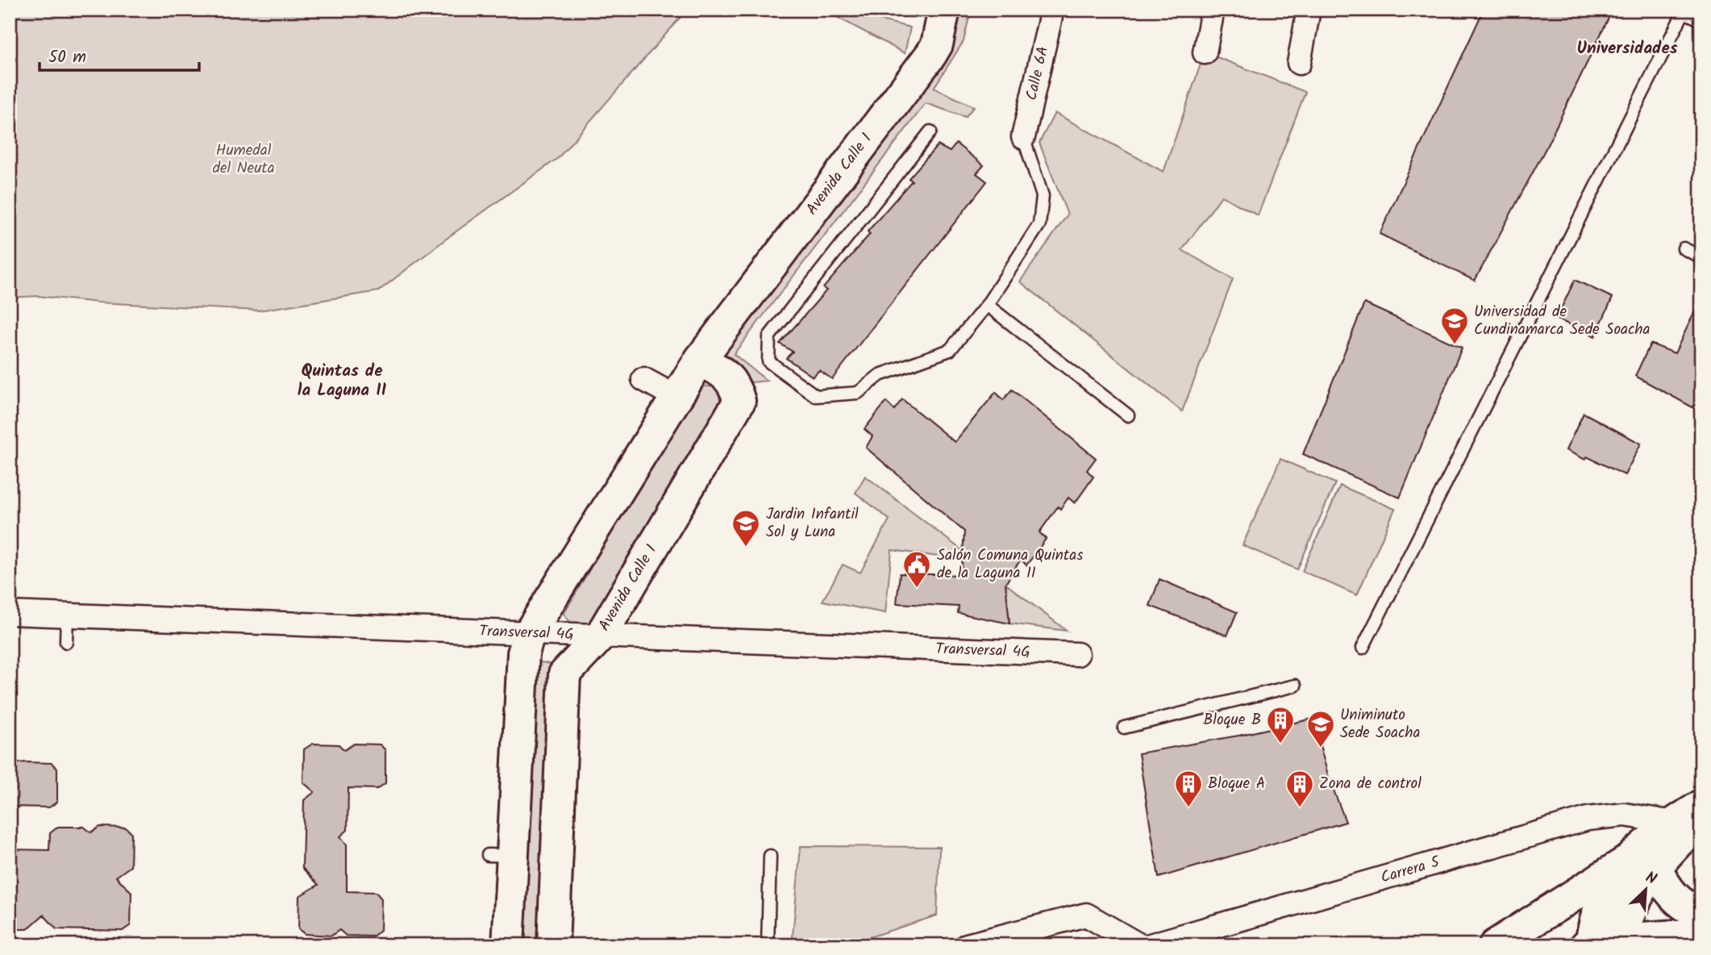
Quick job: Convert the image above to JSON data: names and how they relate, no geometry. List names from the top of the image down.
{
  "streets": {
    "main road": ["Avenida Calle 1"],
    "street": ["Calle 6A", "Transversal 4G", "Carrera 5"]
  },
  "crossings": [
    ["Avenida Calle 1", "Transversal 4G"]
  ],
  "districts": ["Universidades", "Quintas de la Laguna II"],
  "parks": ["Humedal del Neuta"],
  "places": {
    "school or university": ["Universidad de Cundinamarca Sede Soacha", "Jardin Infantil Sol y Luna", "Uniminuto Sede Soacha"],
    "public building": ["Salón Comuna Quintas de la Laguna II"],
    "building": ["Bloque B", "Bloque A", "Zona de control"]
  },
  "scale_bar": "50 m",
  "north": "top right"
}
